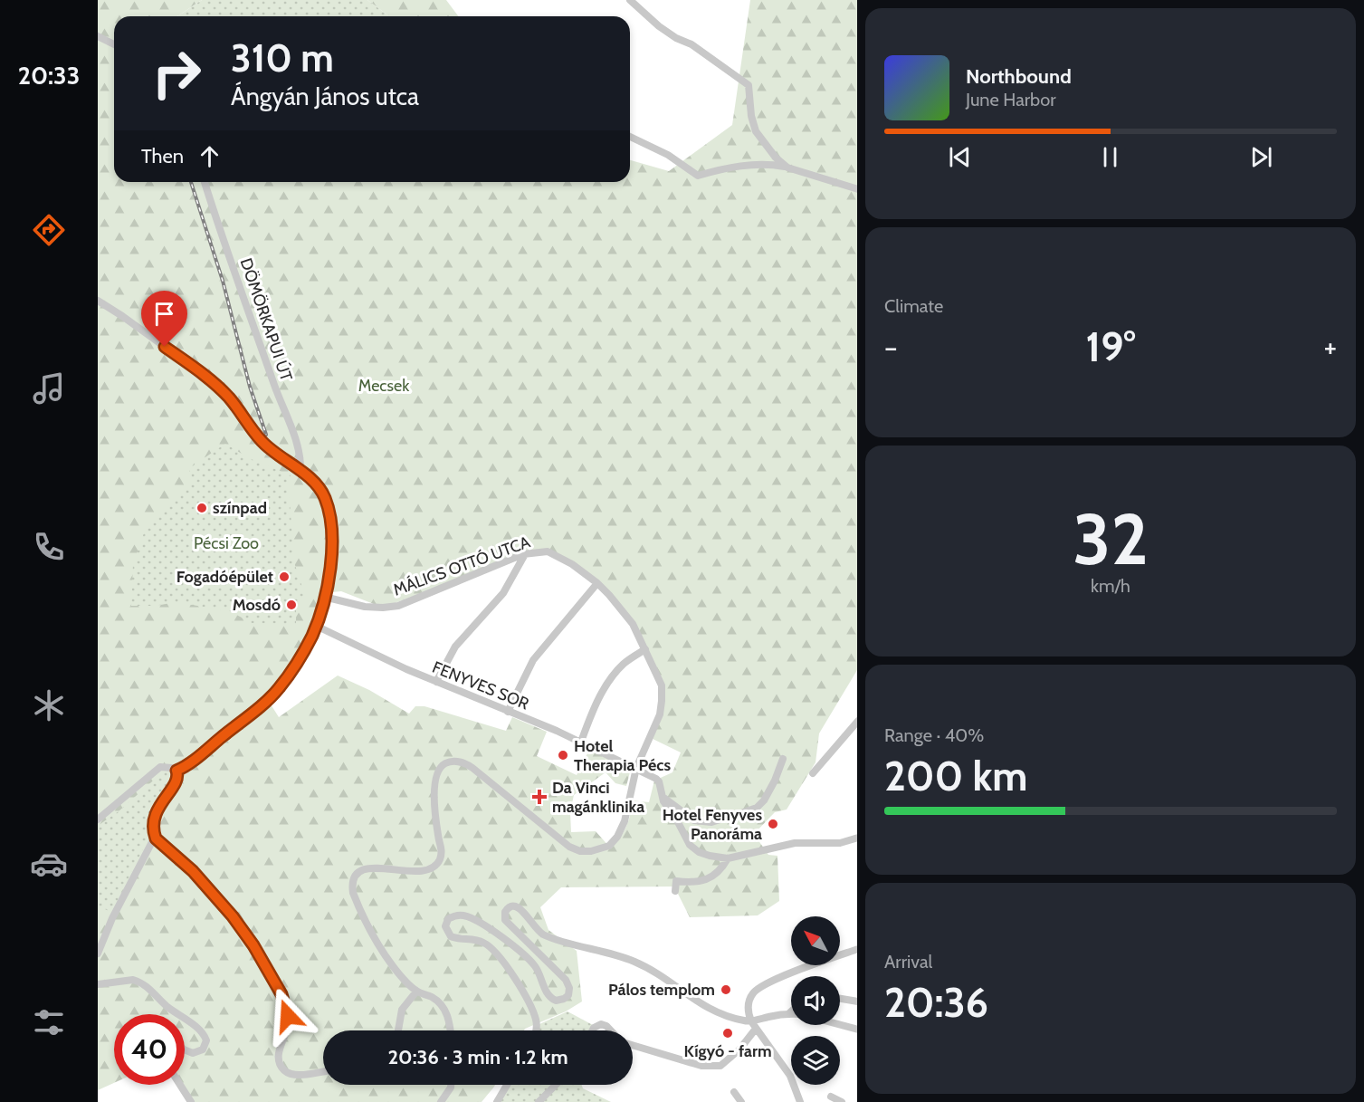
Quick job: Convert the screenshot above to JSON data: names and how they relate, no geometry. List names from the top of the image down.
{
  "streets": {
    "street": ["DÖMÖRKAPUI ÚT", "MÁLICS OTTÓ UTCA", "FENYVES SOR"]
  },
  "crossings": [
    ["MÁLICS OTTÓ UTCA", "FENYVES SOR"]
  ],
  "parks": ["Mecsek", "Pécsi Zoo"],
  "places": {
    "other": [
      "színpad",
      "Fogadóépület",
      "Mosdó",
      "Hotel Therapia Pécs",
      "Hotel Fenyves Panoráma",
      "Pálos templom",
      "Kígyó - farm"
    ],
    "health": ["Da Vinci magánklinika"]
  },
  "north": "top left",
  "page": {
    "tabs": "20:33",
    "turn": ["310 m", "Ángyán János utca"],
    "song": ["Northbound", "June Harbor"],
    "then": "Then",
    "tile": [
      "Climate",
      ["32", "km/h"],
      ["Range · 40%", "200 km"],
      ["Arrival", "20:36"]
    ],
    "heat": ["−", "19°", "+"],
    "limit": "40",
    "trip": "20:36 · 3 min · 1.2 km"
  }
}
